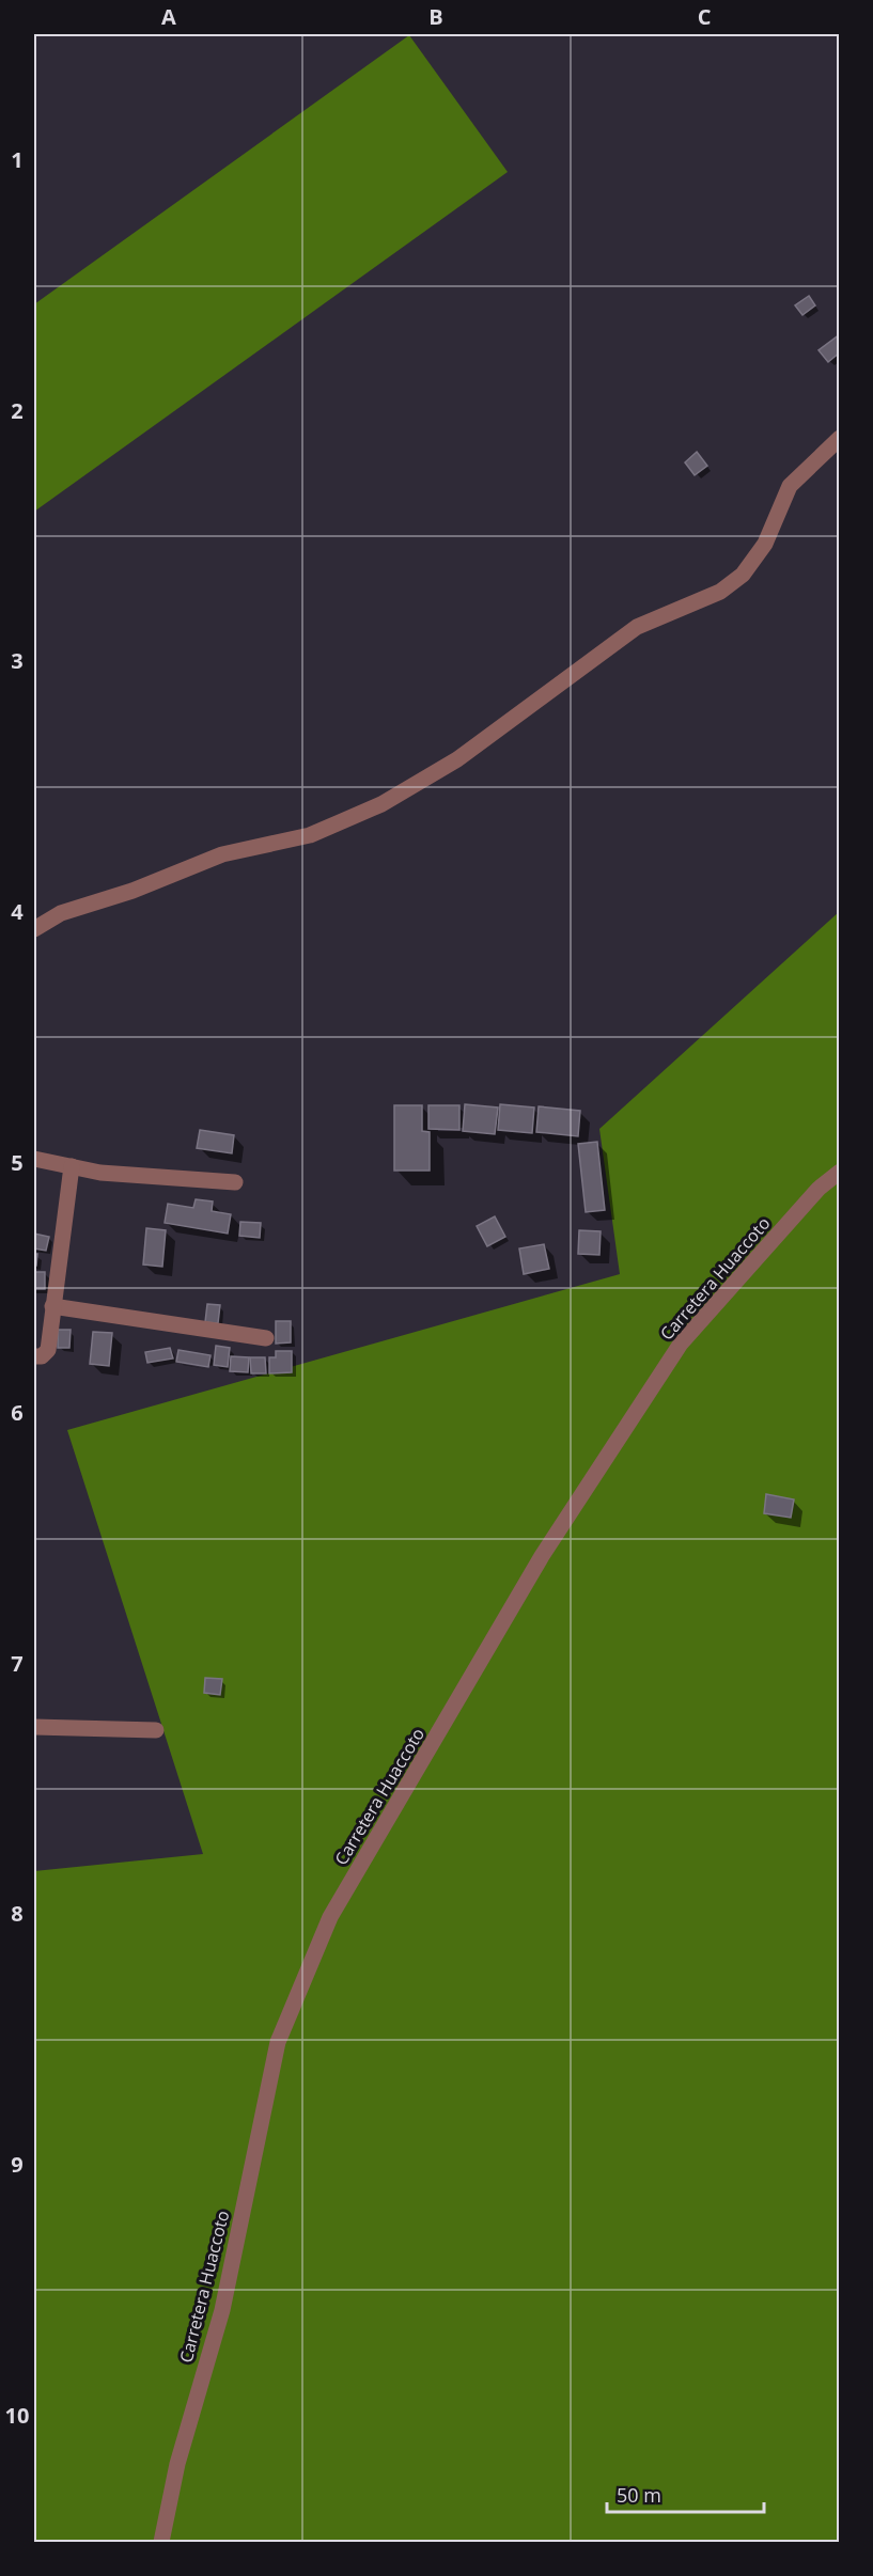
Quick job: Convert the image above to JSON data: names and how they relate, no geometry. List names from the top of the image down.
{
  "streets": {
    "street": ["Carretera Huaccoto"]
  },
  "scale_bar": "50 m",
  "grid": {
    "columns": ["A", "B", "C"],
    "rows": [
      "1",
      "2",
      "3",
      "4",
      "5",
      "6",
      "7",
      "8",
      "9",
      "10"
    ]
  }
}
